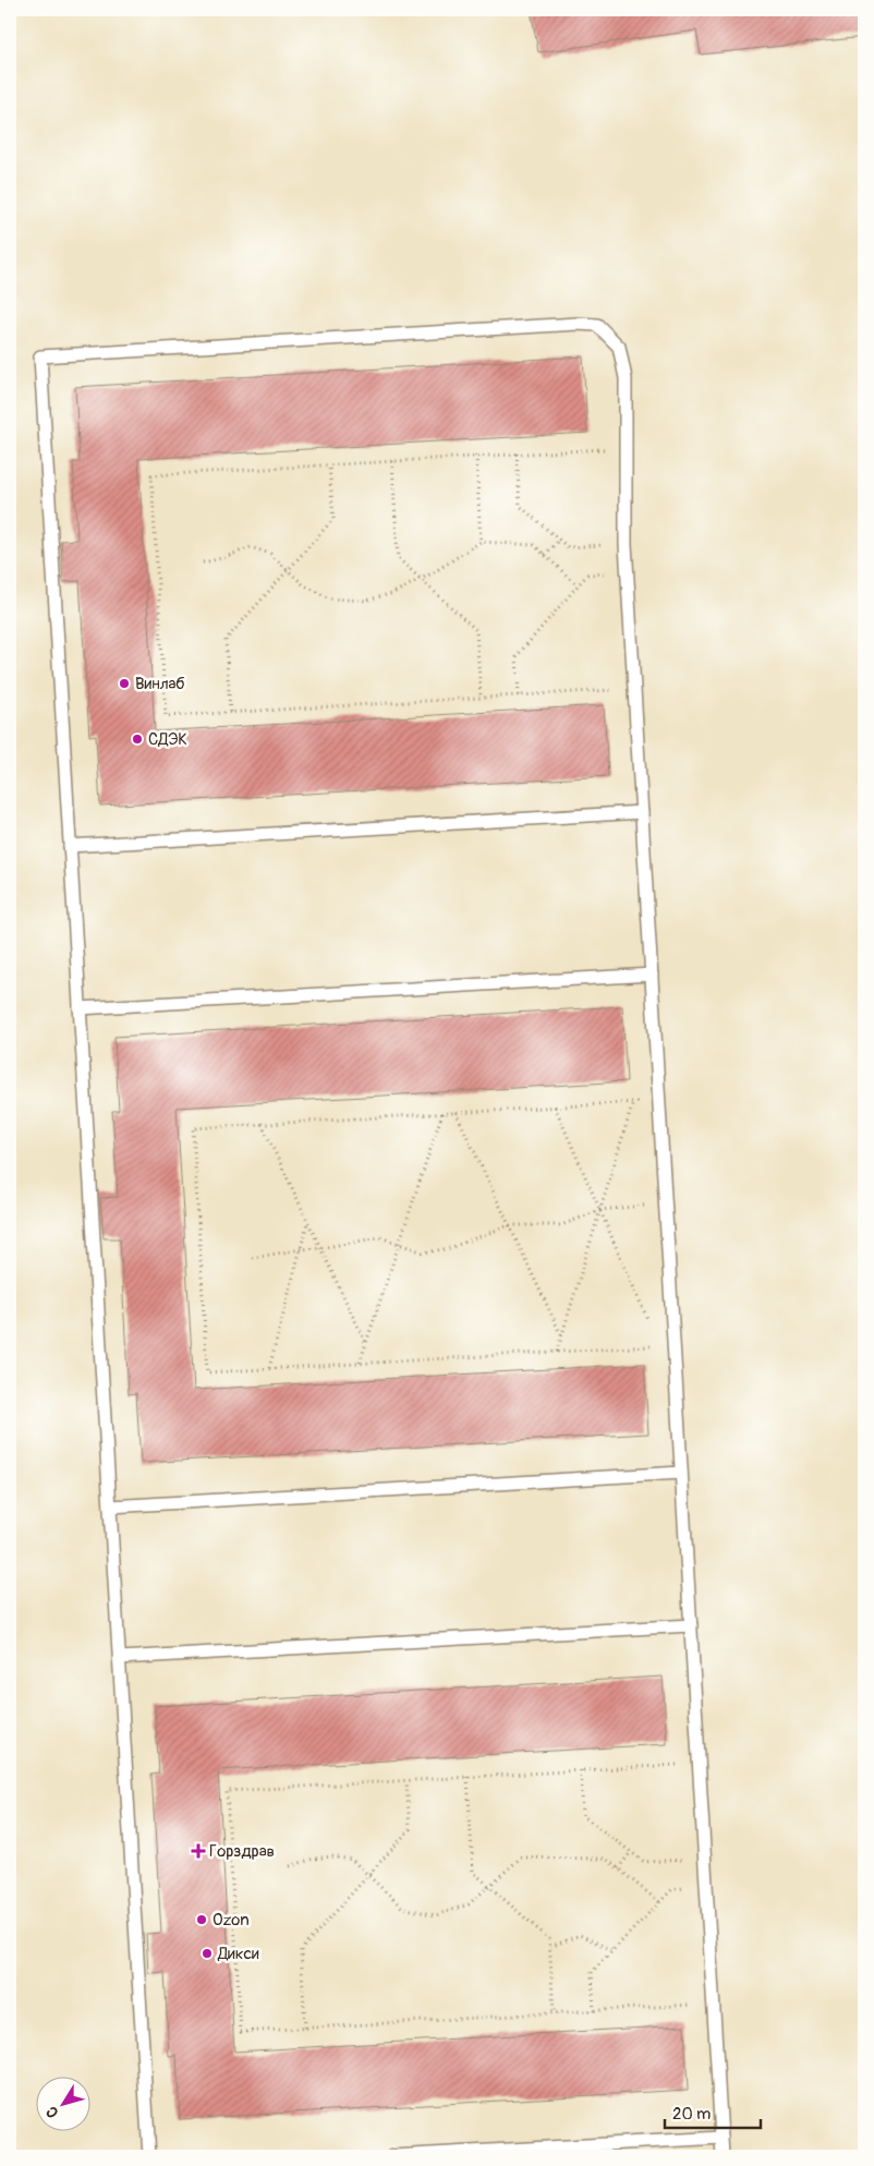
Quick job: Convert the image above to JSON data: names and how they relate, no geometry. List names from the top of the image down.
{
  "places": {
    "other": [
      "Винлаб",
      "СДЭК",
      "Ozon",
      "Дикси"
    ],
    "health": ["Горздрав"]
  },
  "scale_bar": "20 m",
  "north": "bottom left"
}
